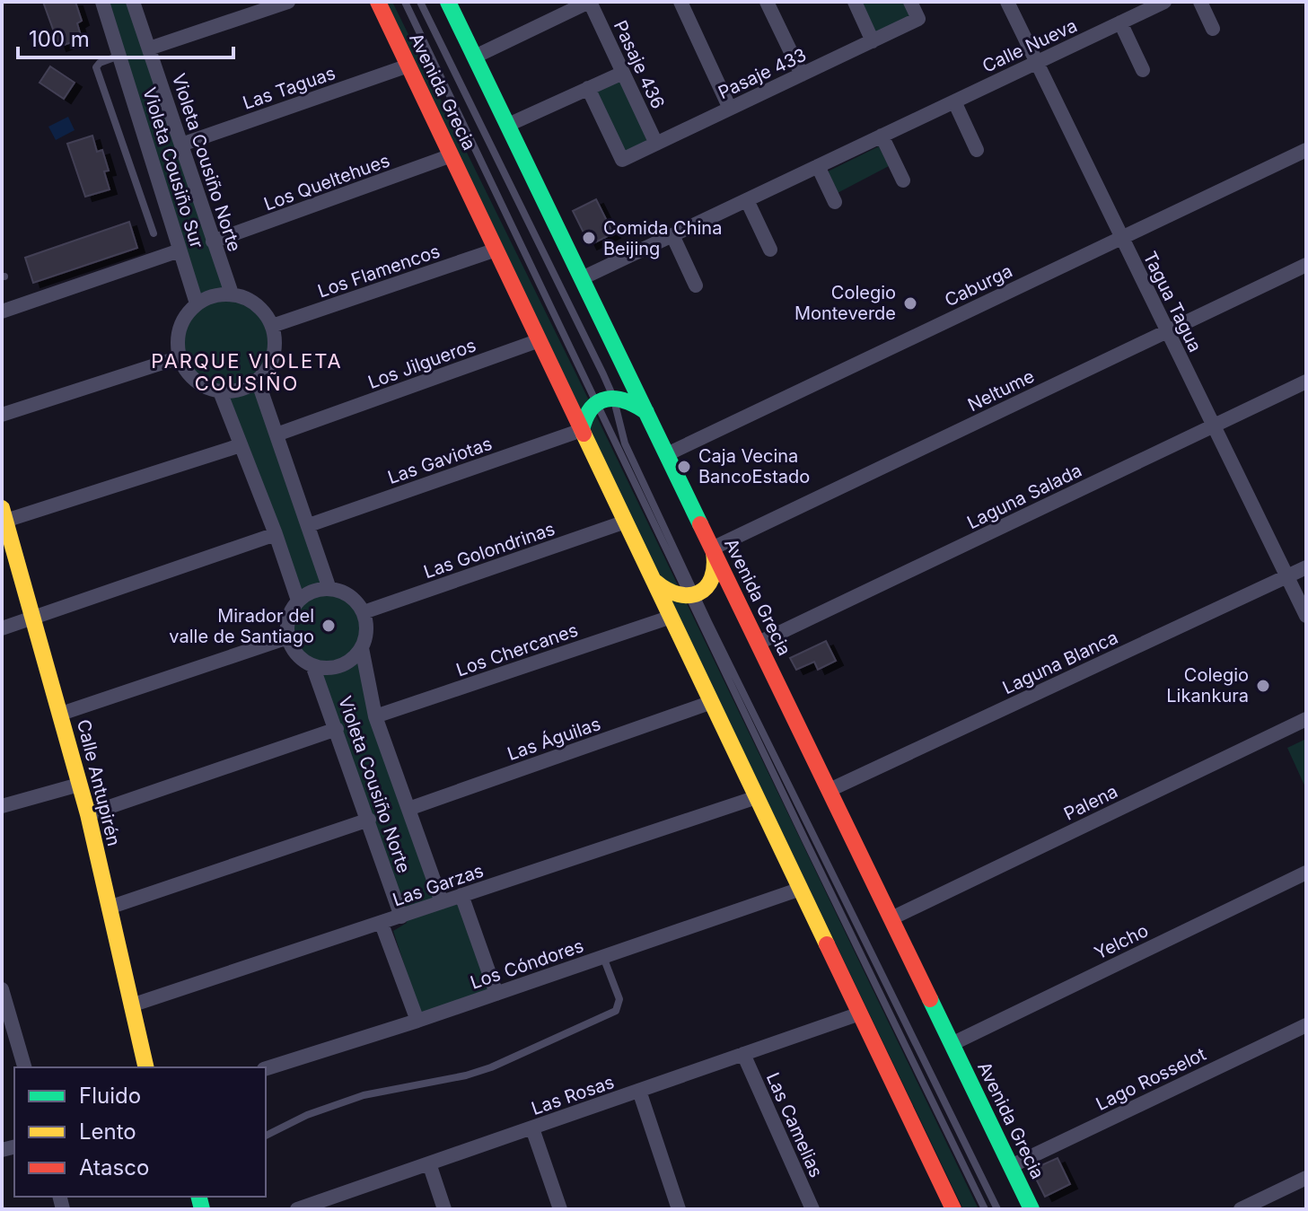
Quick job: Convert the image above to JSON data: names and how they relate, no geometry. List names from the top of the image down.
{
  "streets": {
    "main road": ["Avenida Grecia", "Calle Antupirén"],
    "street": [
      "Calle Nueva",
      "Pasaje 436",
      "Pasaje 433",
      "Las Taguas",
      "Violeta Cousiño Norte",
      "Violeta Cousiño Sur",
      "Los Queltehues",
      "Los Flamencos",
      "Caburga",
      "Tagua Tagua",
      "Los Jilgueros",
      "Neltume",
      "Las Gaviotas",
      "Laguna Salada",
      "Las Golondrinas",
      "Los Chercanes",
      "Laguna Blanca",
      "Las Águilas",
      "Palena",
      "Las Garzas",
      "Yelcho",
      "Los Cóndores",
      "Lago Rosselot",
      "Las Rosas",
      "Las Camelias"
    ]
  },
  "crossings": [
    ["Calle Nueva", "Avenida Grecia"],
    ["Calle Nueva", "Tagua Tagua"],
    ["Pasaje 436", "Pasaje 433"],
    ["Las Taguas", "Avenida Grecia"],
    ["Las Taguas", "Violeta Cousiño Norte"],
    ["Avenida Grecia", "Los Queltehues"],
    ["Avenida Grecia", "Los Flamencos"],
    ["Avenida Grecia", "Caburga"],
    ["Avenida Grecia", "Los Jilgueros"],
    ["Avenida Grecia", "Neltume"],
    ["Avenida Grecia", "Las Gaviotas"],
    ["Avenida Grecia", "Laguna Salada"],
    ["Avenida Grecia", "Las Golondrinas"],
    ["Avenida Grecia", "Los Chercanes"],
    ["Avenida Grecia", "Laguna Blanca"],
    ["Avenida Grecia", "Las Águilas"],
    ["Avenida Grecia", "Palena"],
    ["Avenida Grecia", "Las Garzas"],
    ["Avenida Grecia", "Yelcho"],
    ["Avenida Grecia", "Los Cóndores"],
    ["Avenida Grecia", "Lago Rosselot"],
    ["Avenida Grecia", "Las Rosas"],
    ["Violeta Cousiño Norte", "Violeta Cousiño Sur"],
    ["Violeta Cousiño Norte", "Los Queltehues"],
    ["Violeta Cousiño Norte", "Los Flamencos"],
    ["Violeta Cousiño Norte", "Las Golondrinas"],
    ["Violeta Cousiño Norte", "Los Chercanes"],
    ["Violeta Cousiño Norte", "Las Águilas"],
    ["Violeta Cousiño Norte", "Las Garzas"],
    ["Violeta Cousiño Sur", "Los Flamencos"],
    ["Caburga", "Tagua Tagua"],
    ["Tagua Tagua", "Neltume"],
    ["Tagua Tagua", "Laguna Salada"],
    ["Tagua Tagua", "Laguna Blanca"],
    ["Calle Antupirén", "Las Garzas"],
    ["Las Rosas", "Las Camelias"]
  ],
  "districts": ["PARQUE VIOLETA COUSIÑO"],
  "places": [
    "Comida China Beijing",
    "Colegio Monteverde",
    "Caja Vecina BancoEstado",
    "Mirador del valle de Santiago",
    "Colegio Likankura"
  ],
  "legend": ["Fluido", "Lento", "Atasco"],
  "scale_bar": "100 m"
}
